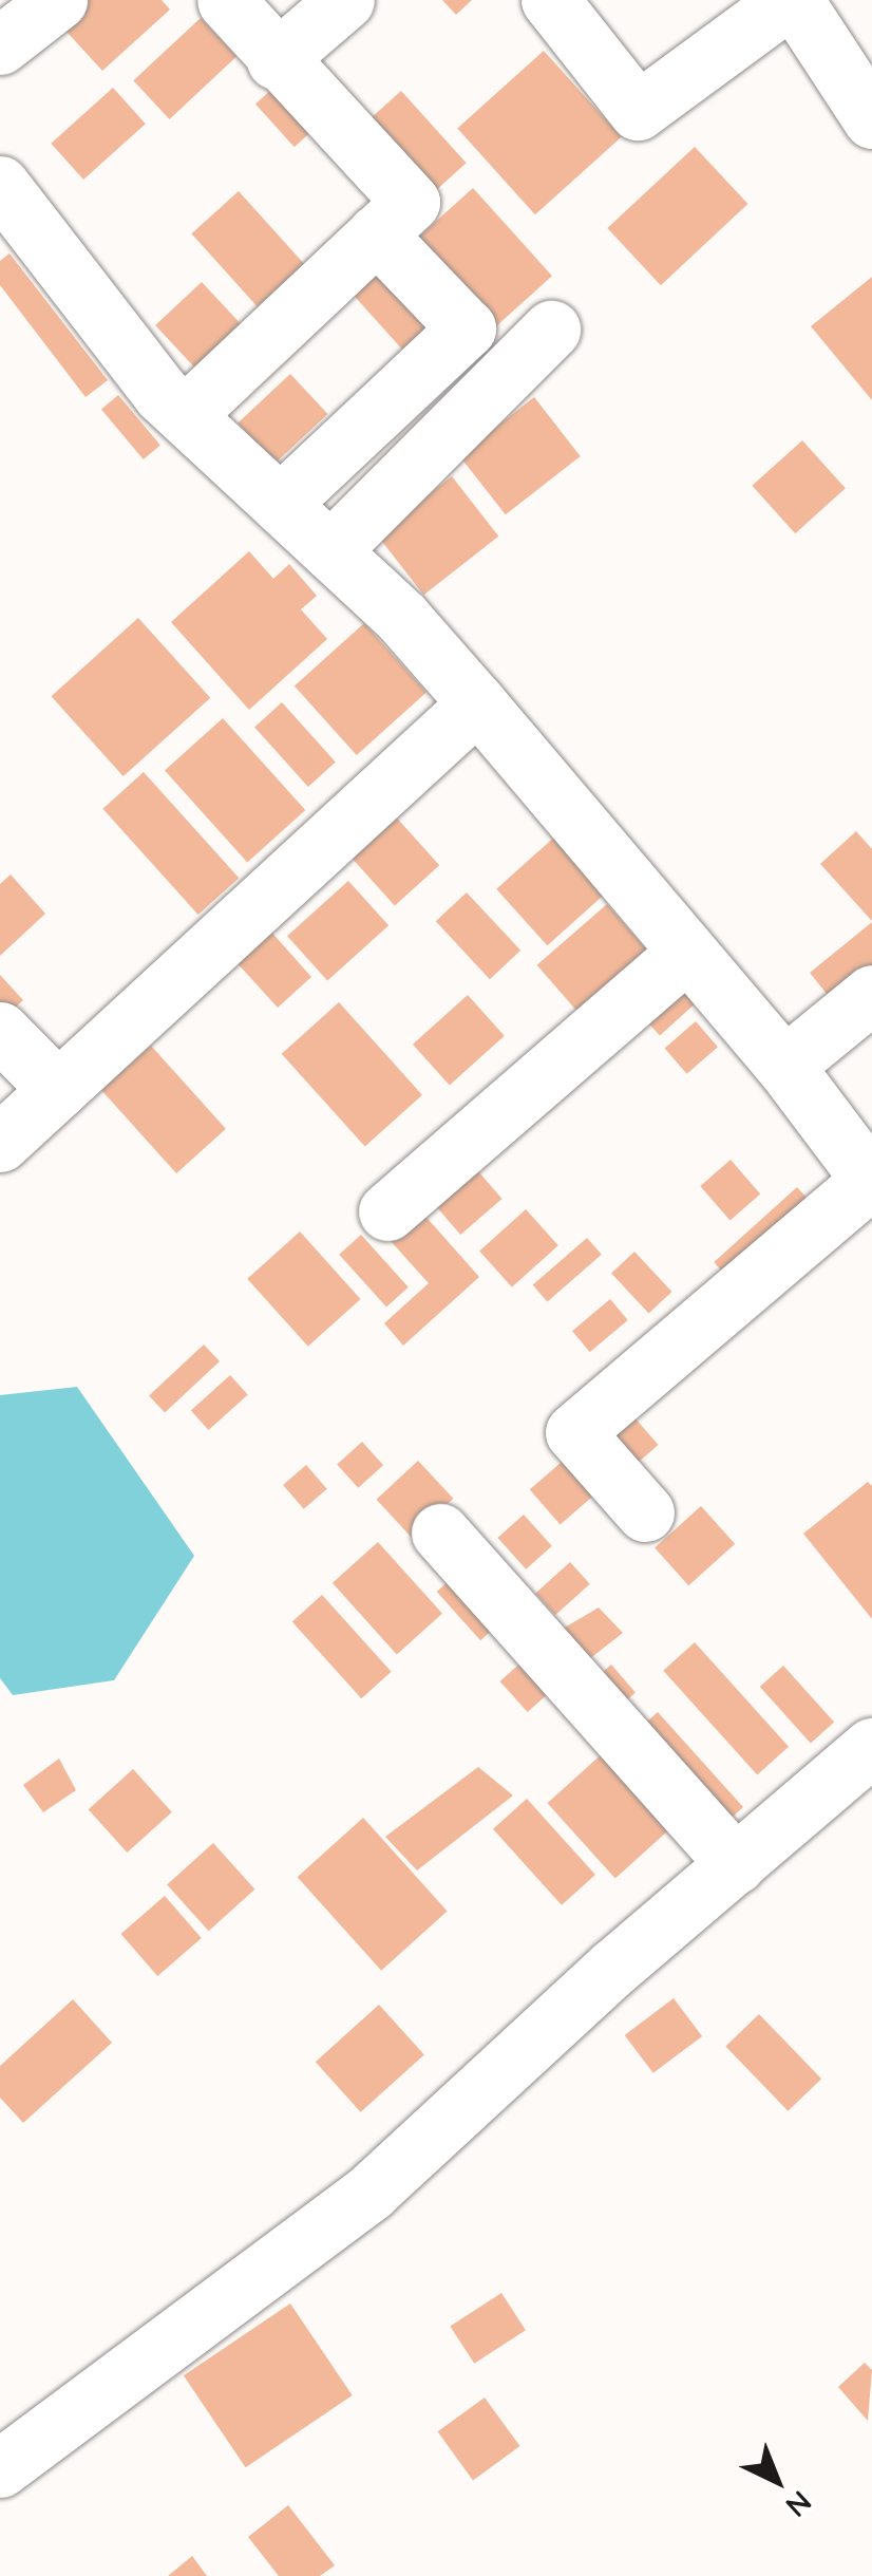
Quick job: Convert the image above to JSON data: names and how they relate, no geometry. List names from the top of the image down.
{
  "north": "bottom right"
}
